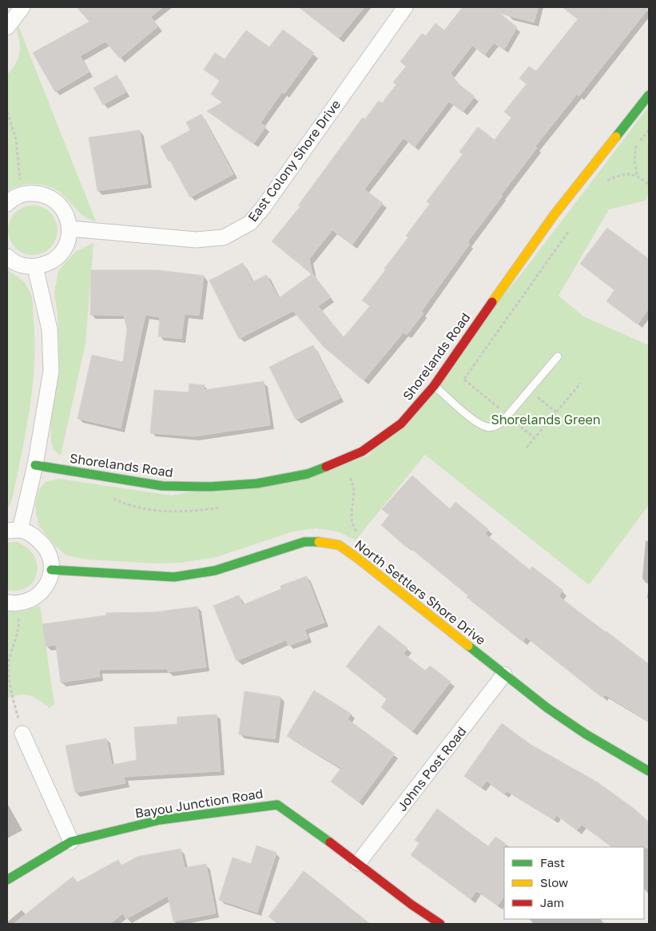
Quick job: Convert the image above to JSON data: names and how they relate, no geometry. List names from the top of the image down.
{
  "streets": {
    "street": [
      "East Colony Shore Drive",
      "Shorelands Road",
      "North Settlers Shore Drive",
      "Johns Post Road",
      "Bayou Junction Road"
    ]
  },
  "crossings": [
    ["North Settlers Shore Drive", "Johns Post Road"],
    ["Johns Post Road", "Bayou Junction Road"]
  ],
  "parks": ["Shorelands Green"],
  "legend": ["Fast", "Slow", "Jam"]
}
